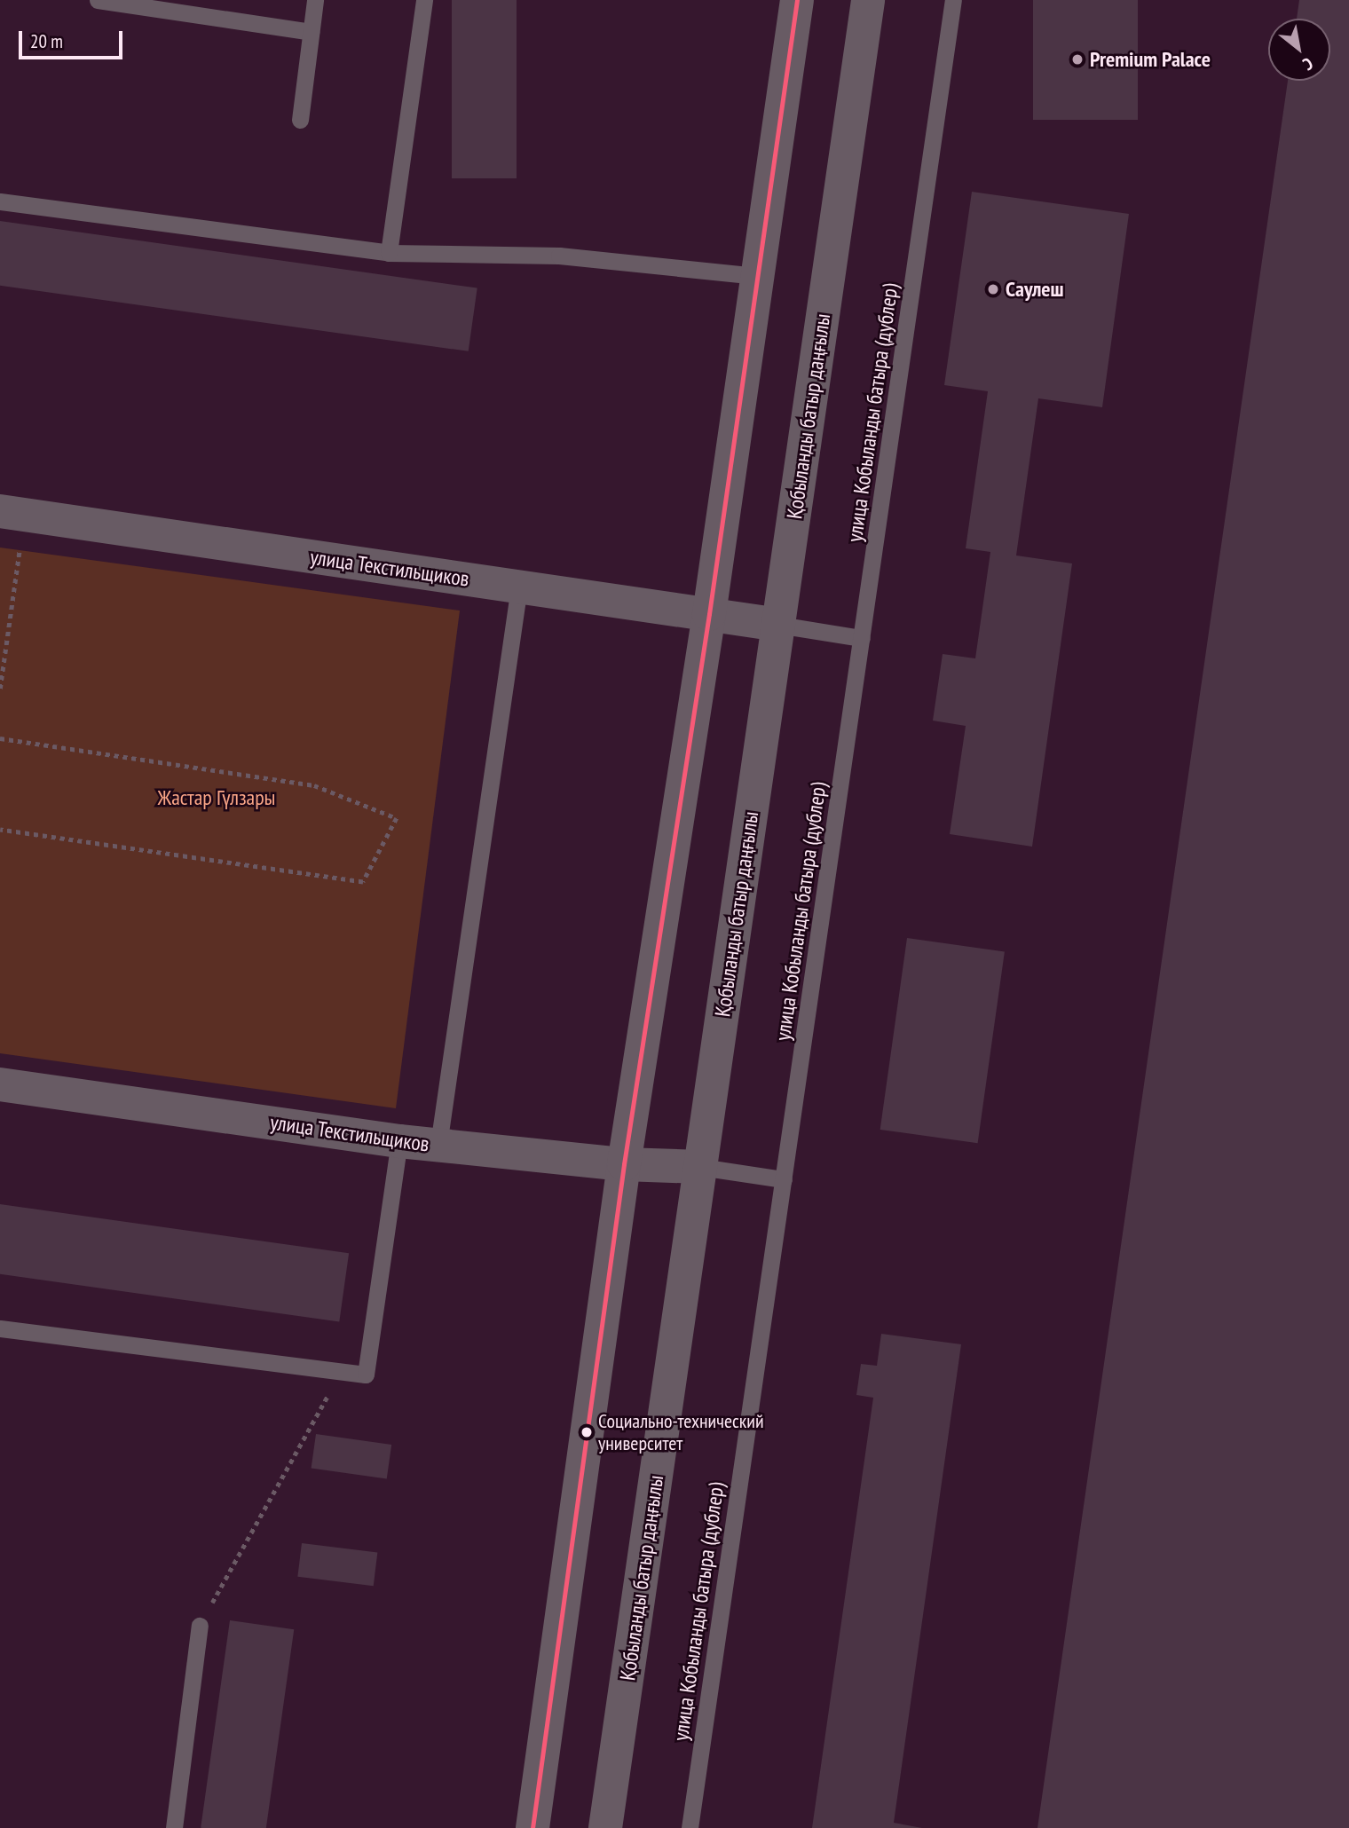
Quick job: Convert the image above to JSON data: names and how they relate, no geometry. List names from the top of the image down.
{
  "streets": {
    "street": ["Қобыланды батыр даңғылы", "улица Текстильщиков"],
    "lane": ["улица Кобыланды батыра (дублер)"]
  },
  "crossings": [
    ["Қобыланды батыр даңғылы", "улица Текстильщиков"]
  ],
  "parks": ["Жастар Гүлзары"],
  "places": ["Premium Palace", "Саулеш", "Социально-технический университет"],
  "scale_bar": "20 m",
  "north": "bottom right"
}
